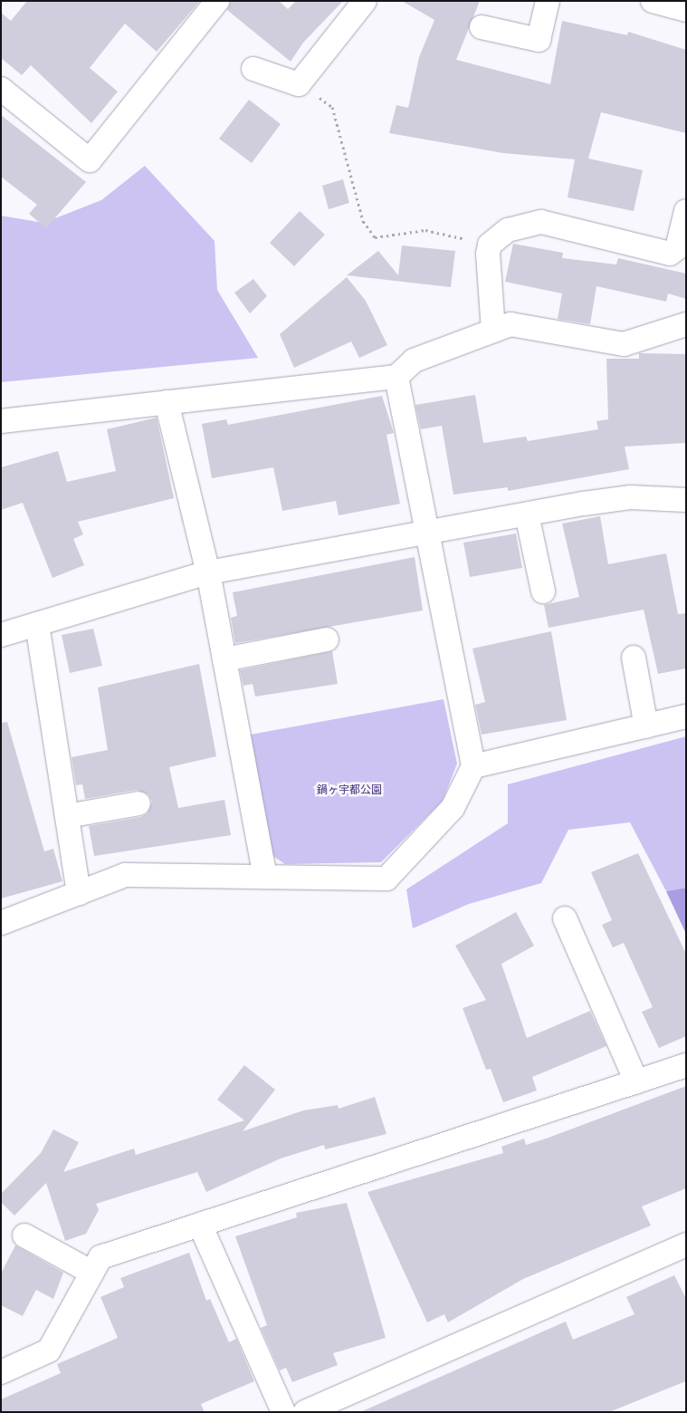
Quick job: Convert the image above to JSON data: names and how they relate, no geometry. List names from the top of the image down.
{
  "parks": ["鍋ヶ宇都公園"]
}
